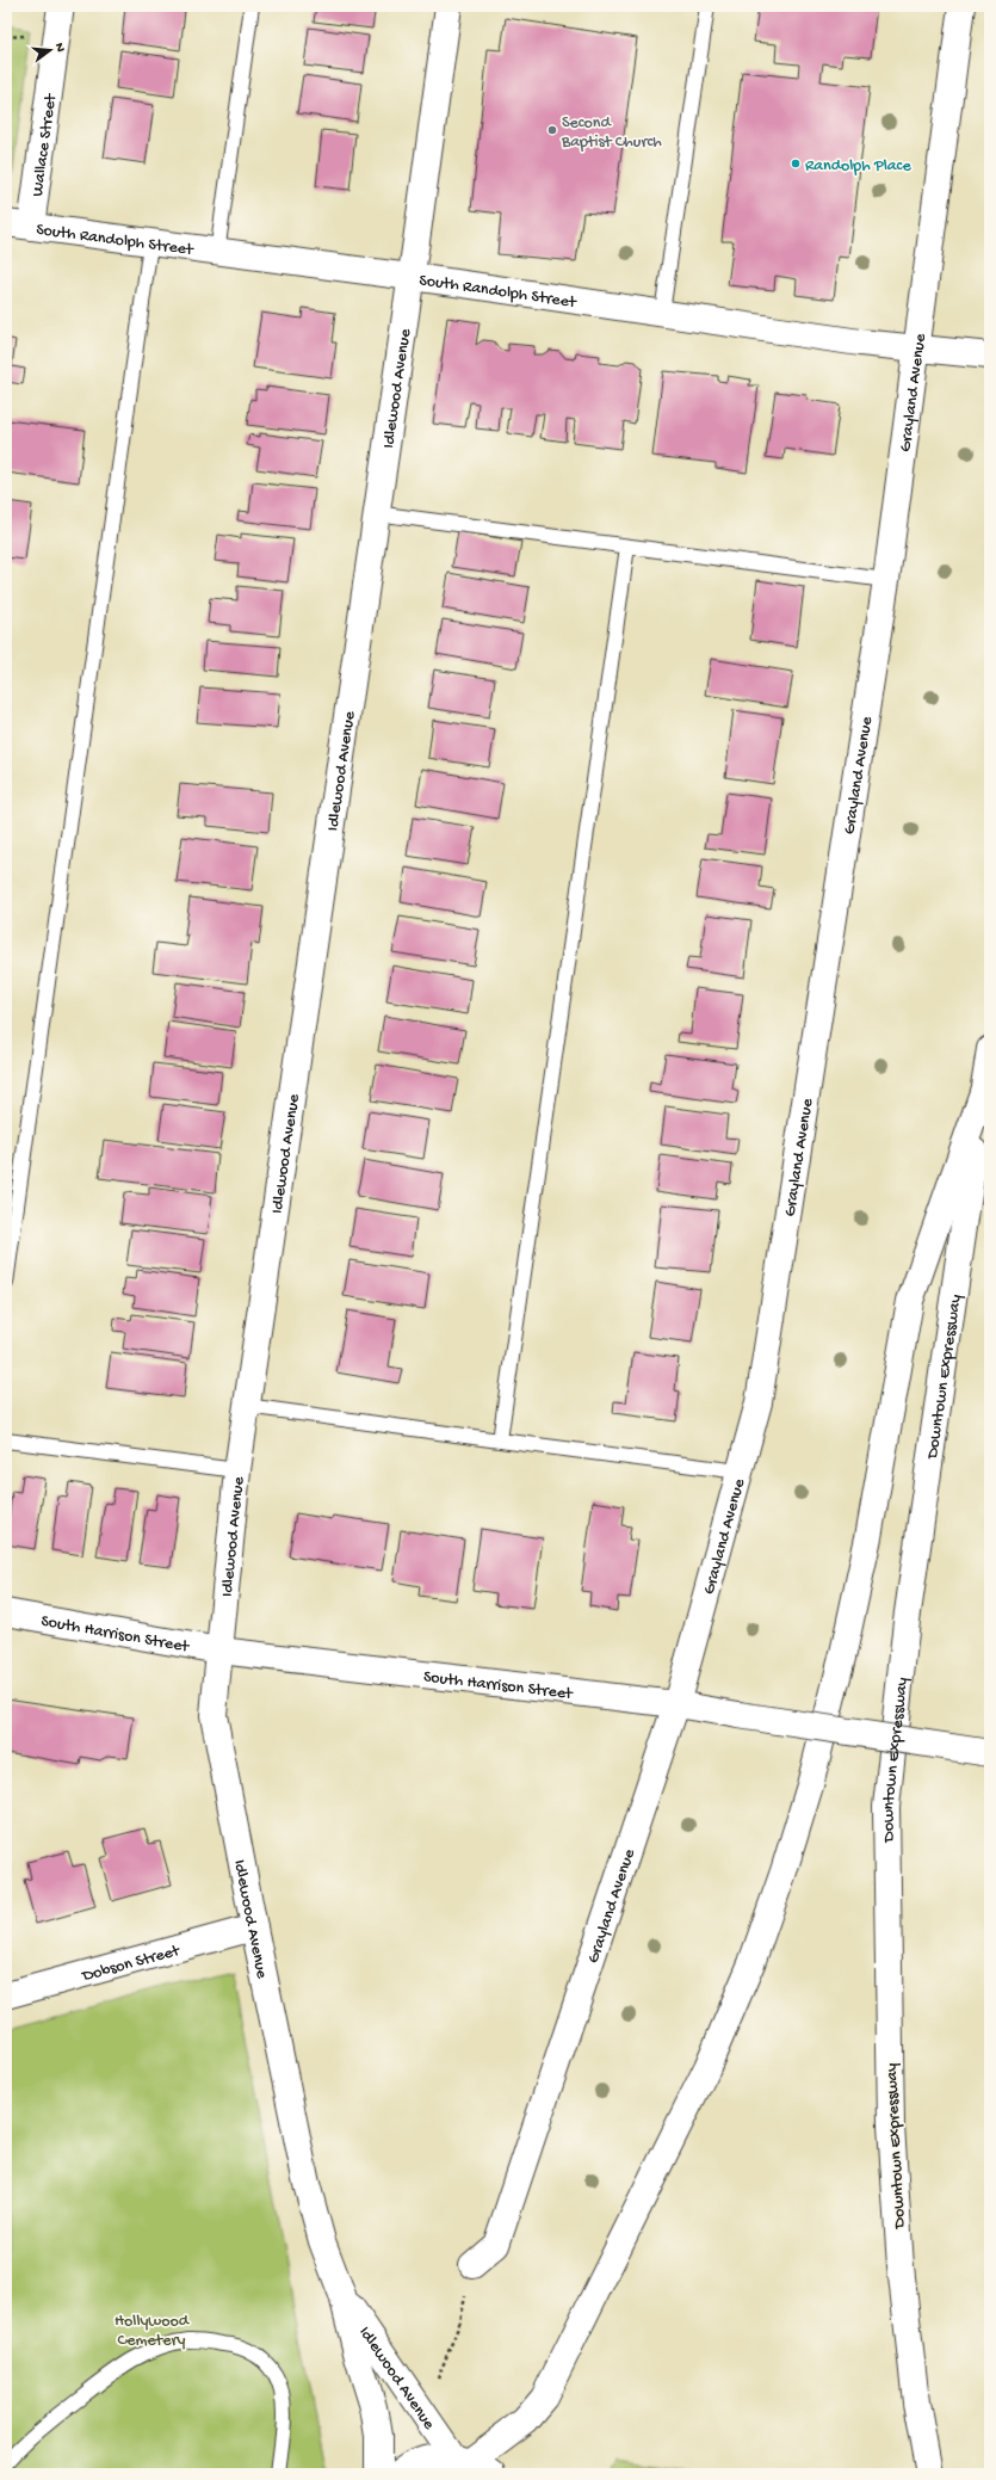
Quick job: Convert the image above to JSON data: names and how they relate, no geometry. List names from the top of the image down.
{
  "streets": {
    "main road": [
      "Wallace Street",
      "South Randolph Street",
      "Idlewood Avenue",
      "Grayland Avenue",
      "Downtown Expressway",
      "South Harrison Street",
      "Dobson Street"
    ]
  },
  "crossings": [
    ["Wallace Street", "South Randolph Street"],
    ["South Randolph Street", "Idlewood Avenue"],
    ["South Randolph Street", "Grayland Avenue"],
    ["Idlewood Avenue", "South Harrison Street"],
    ["Idlewood Avenue", "Dobson Street"],
    ["Grayland Avenue", "South Harrison Street"]
  ],
  "parks": ["Hollywood Cemetery"],
  "places": ["Second Baptist Church", "Randolph Place"],
  "north": "right"
}
